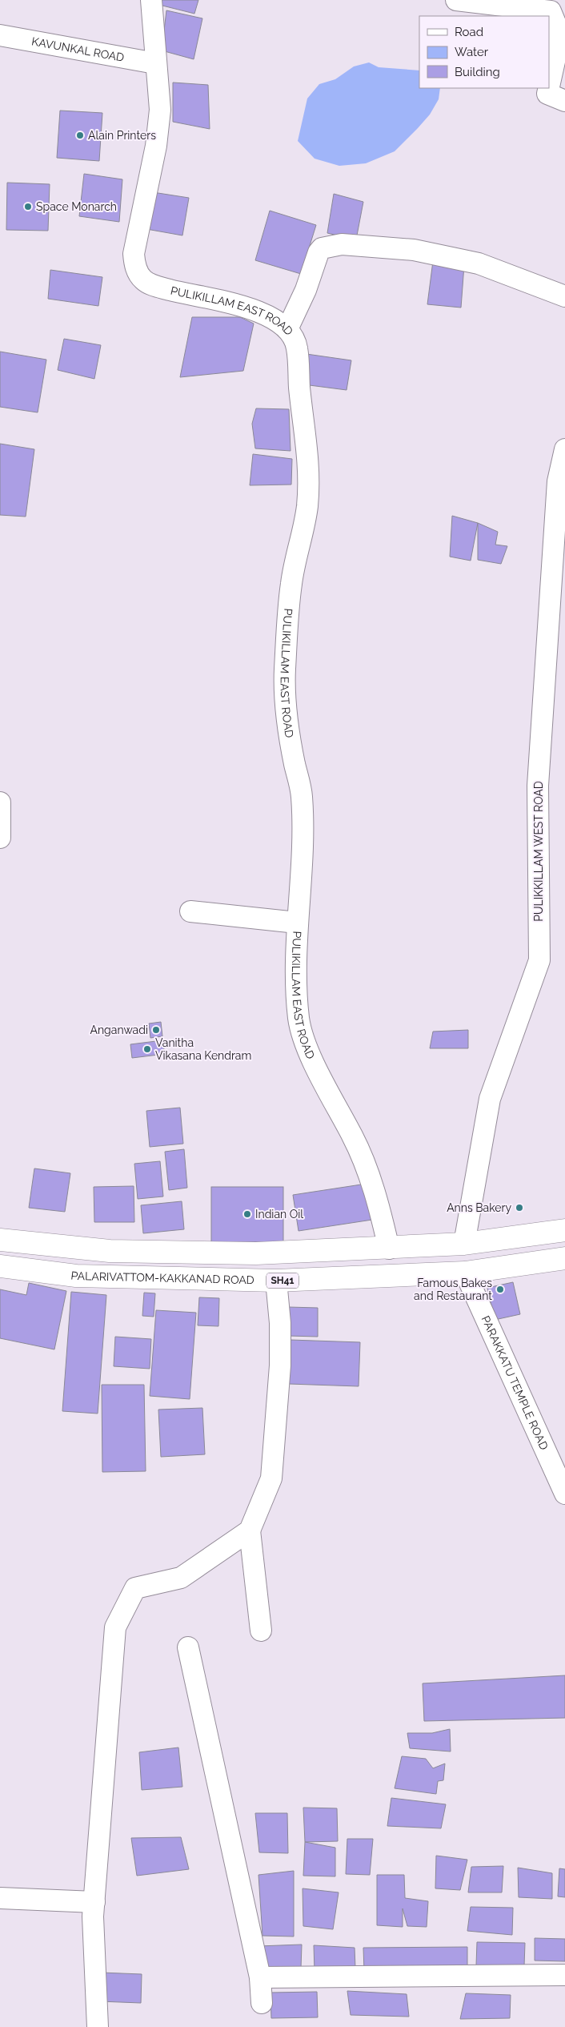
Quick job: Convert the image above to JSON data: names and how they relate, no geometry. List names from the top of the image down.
{
  "streets": {
    "main road": ["PALARIVATTOM-KAKKANAD ROAD", "SH41"],
    "street": [
      "KAVUNKAL ROAD",
      "PULIKILLAM EAST ROAD",
      "PULIKKILLAM WEST ROAD",
      "PARAKKATU TEMPLE ROAD"
    ]
  },
  "crossings": [
    ["KAVUNKAL ROAD", "PULIKILLAM EAST ROAD"],
    ["PALARIVATTOM-KAKKANAD ROAD", "PARAKKATU TEMPLE ROAD"]
  ],
  "places": [
    "Alain Printers",
    "Space Monarch",
    "Anganwadi",
    "Vanitha Vikasana Kendram",
    "Anns Bakery",
    "Indian Oil",
    "Famous Bakes and Restaurant"
  ],
  "legend": ["Road", "Water", "Building"]
}
